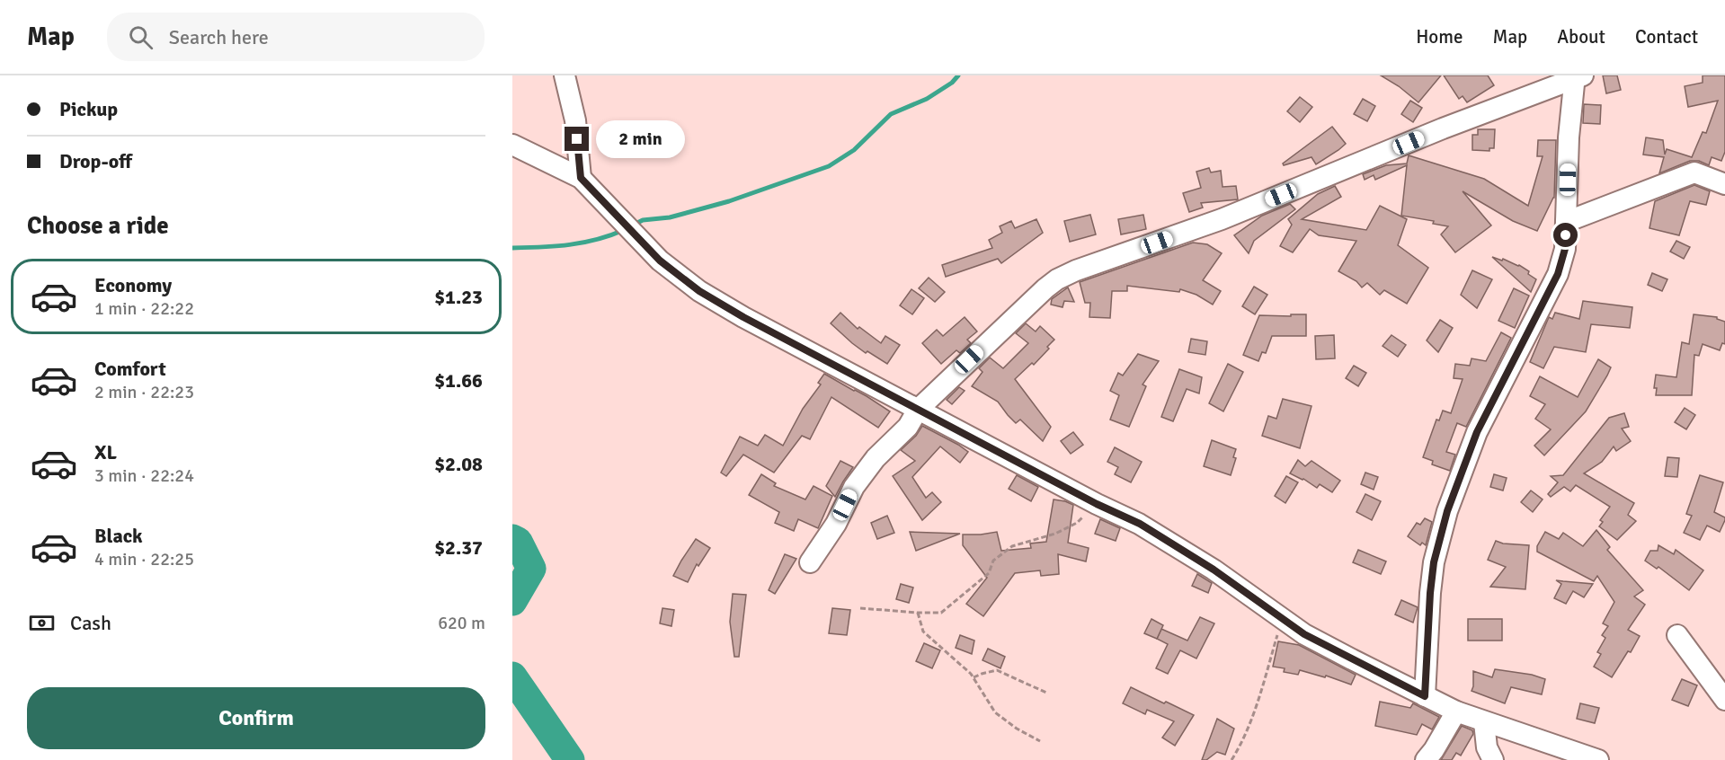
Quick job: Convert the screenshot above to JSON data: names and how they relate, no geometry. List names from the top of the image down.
{
  "page": {
    "header": "Map",
    "search": "Search here",
    "nav": [
      "Home",
      "Map",
      "About",
      "Contact"
    ],
    "banner": ["Pickup", "Drop-off"],
    "bubble": "2 min",
    "heading": "Choose a ride",
    "list": [
      {
        "name": "Economy",
        "note": "1 min · 22:22",
        "value": "$1.23"
      },
      {
        "name": "Comfort",
        "note": "2 min · 22:23",
        "value": "$1.66"
      },
      {
        "name": "XL",
        "note": "3 min · 22:24",
        "value": "$2.08"
      },
      {
        "name": "Black",
        "note": "4 min · 22:25",
        "value": "$2.37"
      }
    ],
    "pay": ["Cash", "620 m"],
    "buttons": "Confirm"
  }
}
